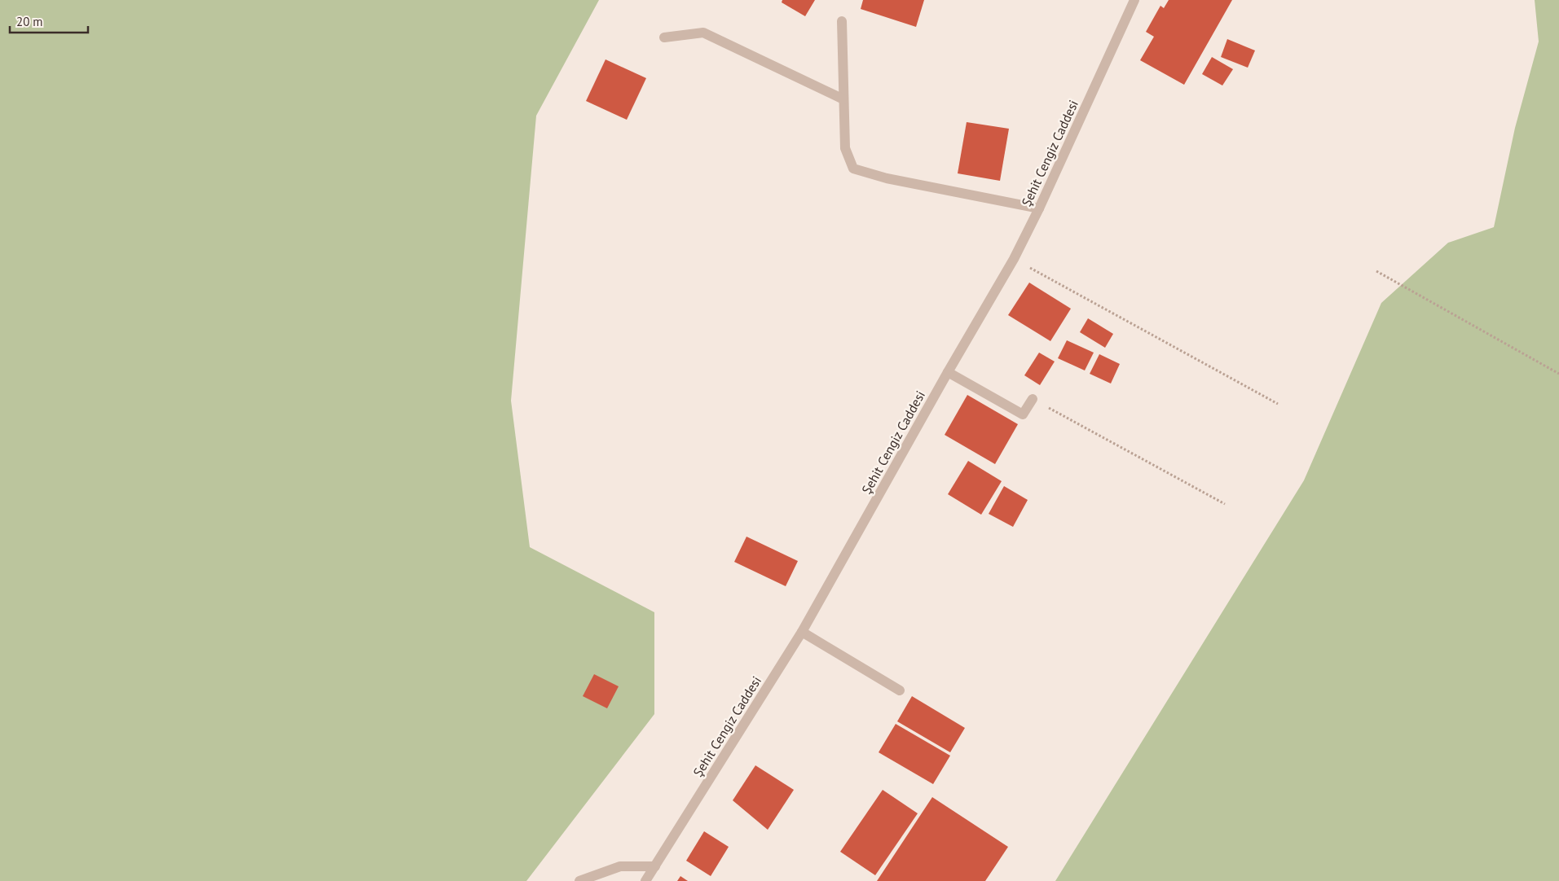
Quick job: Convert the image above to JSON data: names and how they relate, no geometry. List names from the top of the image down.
{
  "streets": {
    "street": ["Şehit Cengiz Caddesi"]
  },
  "scale_bar": "20 m"
}
